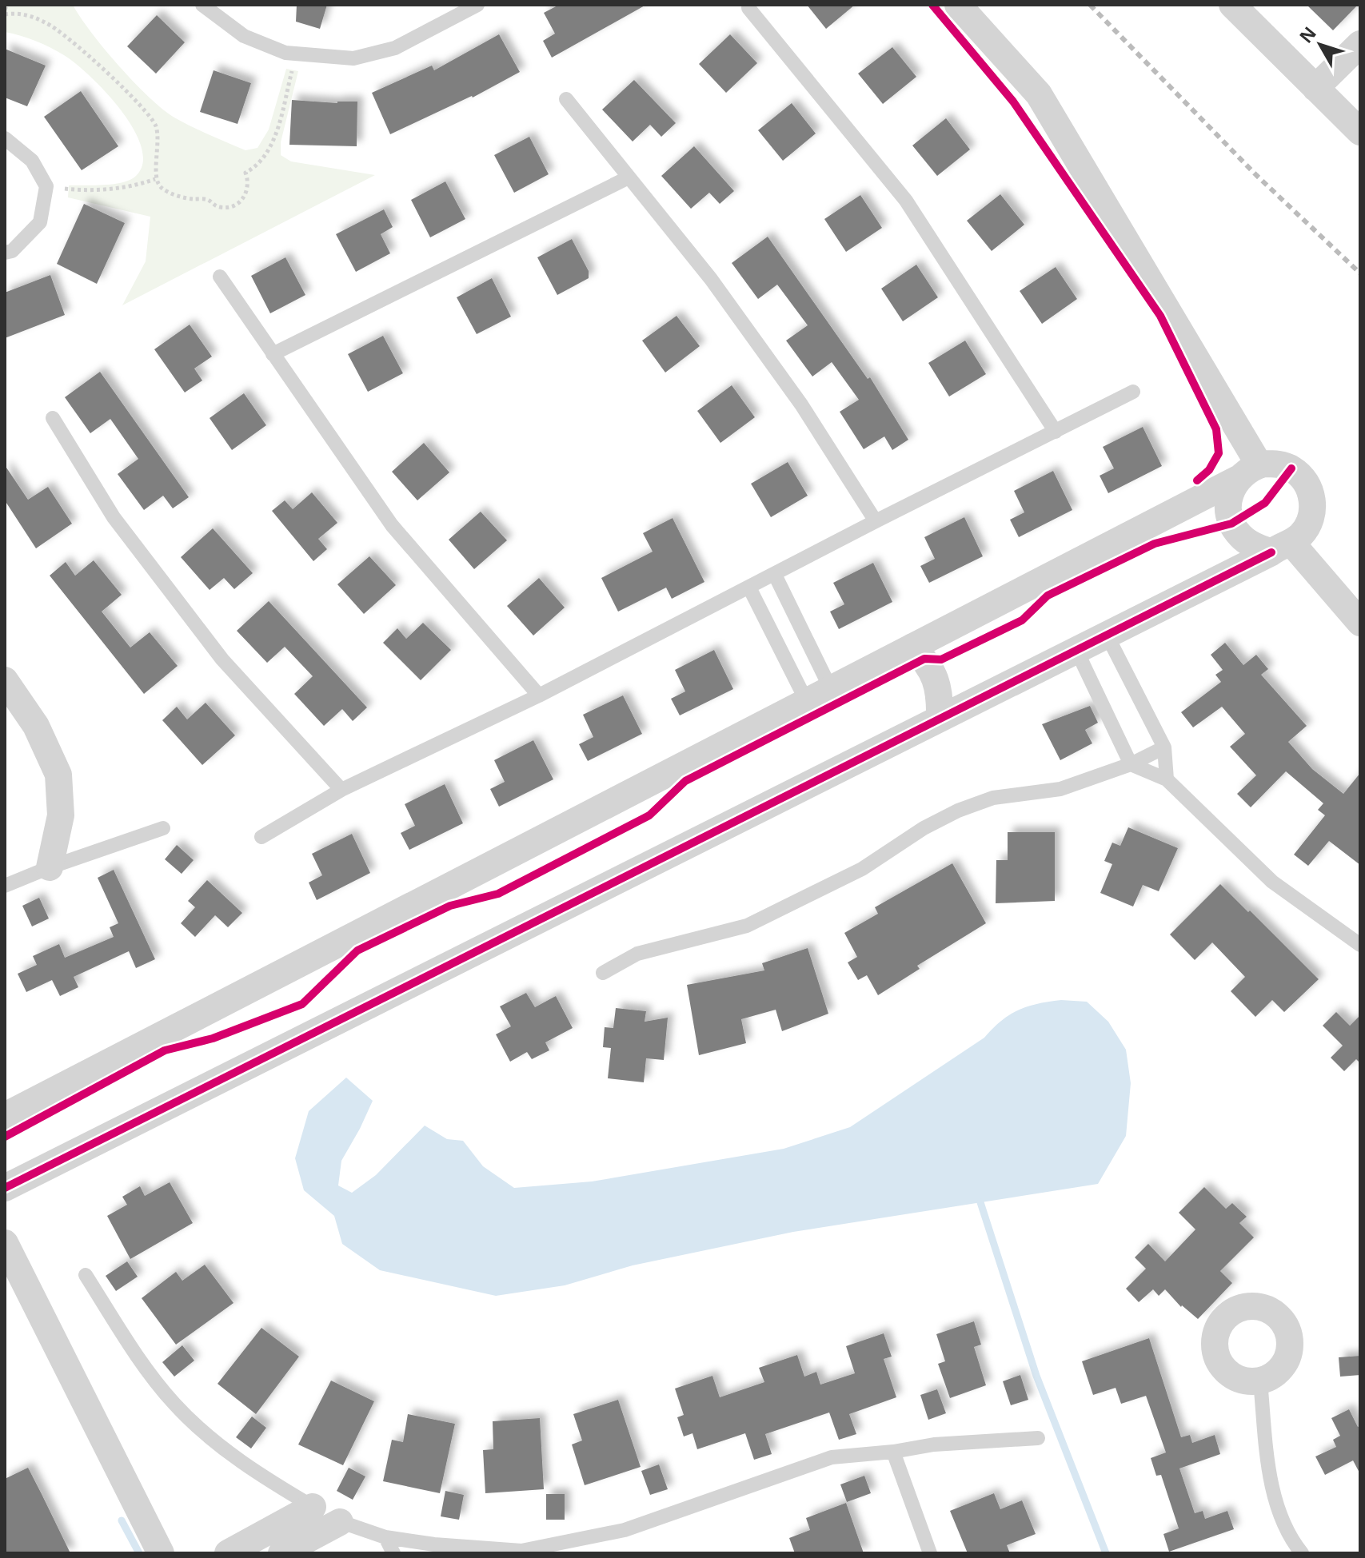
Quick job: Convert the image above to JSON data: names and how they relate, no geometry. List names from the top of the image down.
{
  "north": "top left"
}
